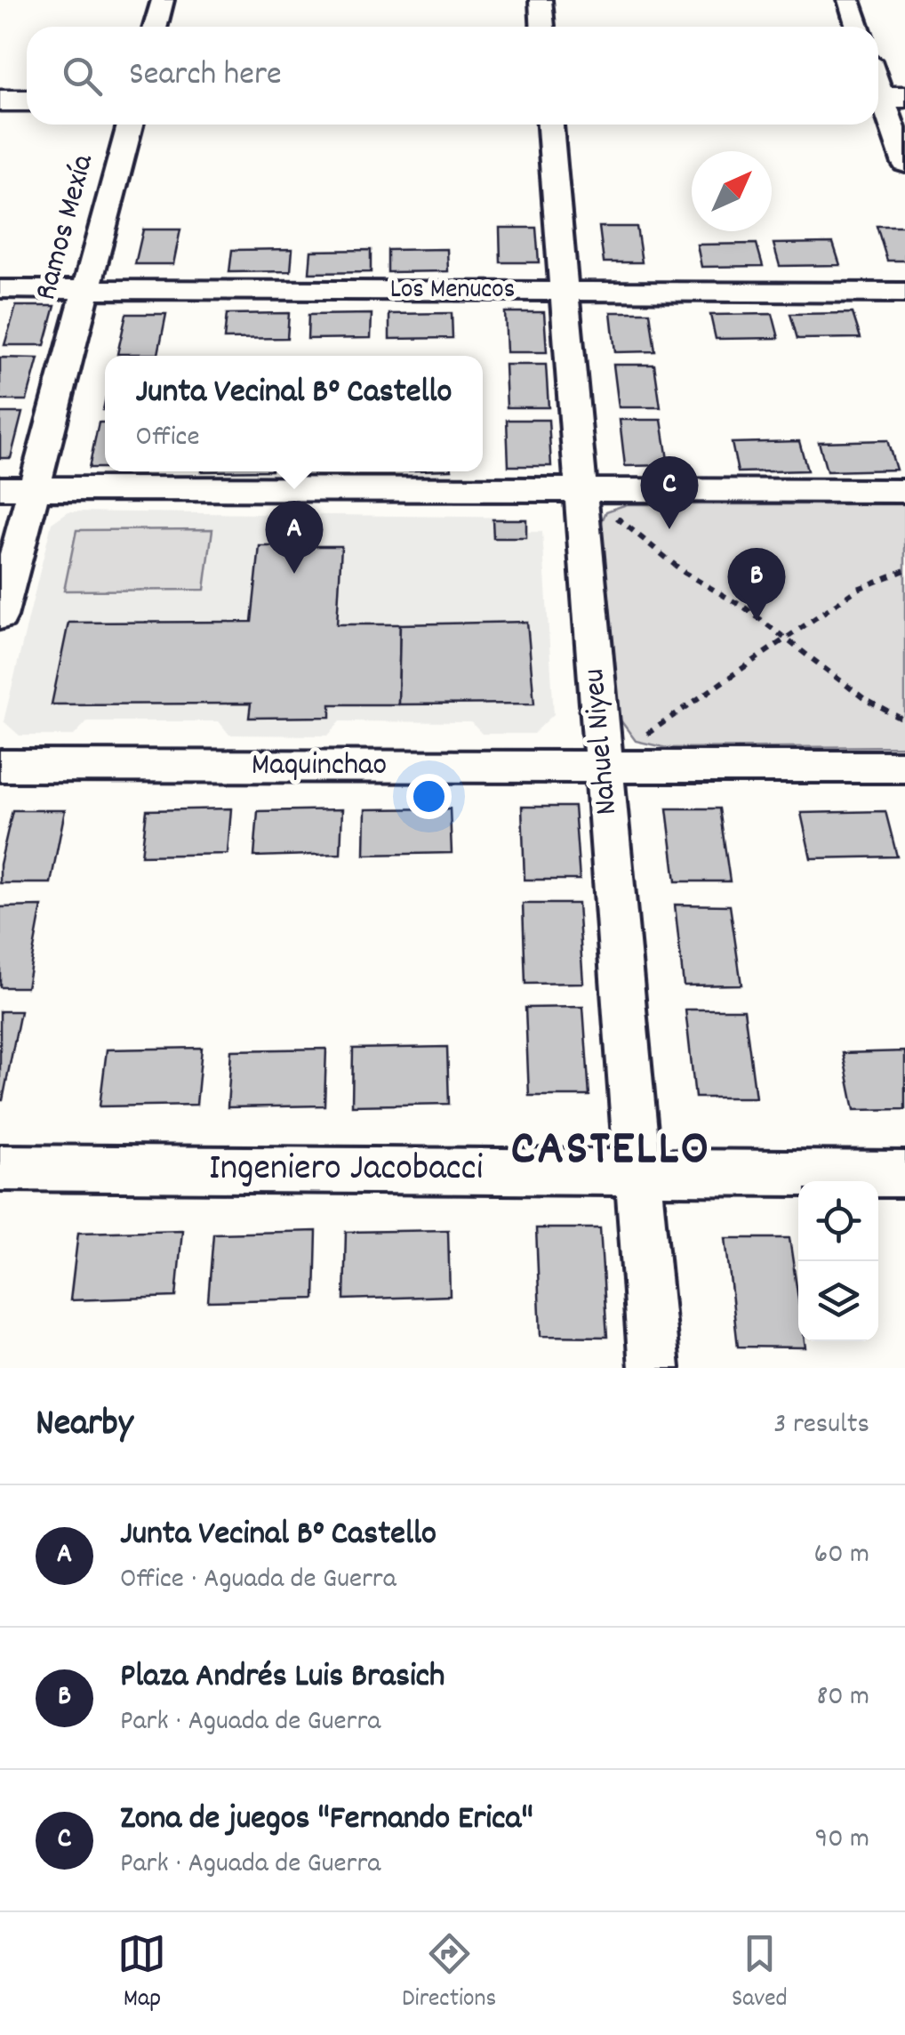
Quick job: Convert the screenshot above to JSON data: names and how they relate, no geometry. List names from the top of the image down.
{
  "streets": {
    "street": [
      "Ramos Mexía",
      "Los Menucos",
      "Nahuel Niyeu",
      "Maquinchao",
      "Ingeniero Jacobacci"
    ]
  },
  "crossings": [
    ["Ramos Mexía", "Los Menucos"],
    ["Los Menucos", "Nahuel Niyeu"],
    ["Nahuel Niyeu", "Maquinchao"],
    ["Nahuel Niyeu", "Ingeniero Jacobacci"]
  ],
  "districts": ["CASTELLO"],
  "north": "top right",
  "page": {
    "search": "Search here",
    "popup": ["Junta Vecinal B° Castello", "Office"],
    "pins": ["C", "A", "B"],
    "heading": ["Nearby", "3 results"],
    "list": [
      {
        "mark": "A",
        "name": "Junta Vecinal B° Castello",
        "note": "Office · Aguada de Guerra",
        "value": "60 m"
      },
      {
        "mark": "B",
        "name": "Plaza Andrés Luis Brasich",
        "note": "Park · Aguada de Guerra",
        "value": "80 m"
      },
      {
        "mark": "C",
        "name": "Zona de juegos \"Fernando Erica\"",
        "note": "Park · Aguada de Guerra",
        "value": "90 m"
      }
    ],
    "nav": ["Map", "Directions", "Saved"]
  }
}
